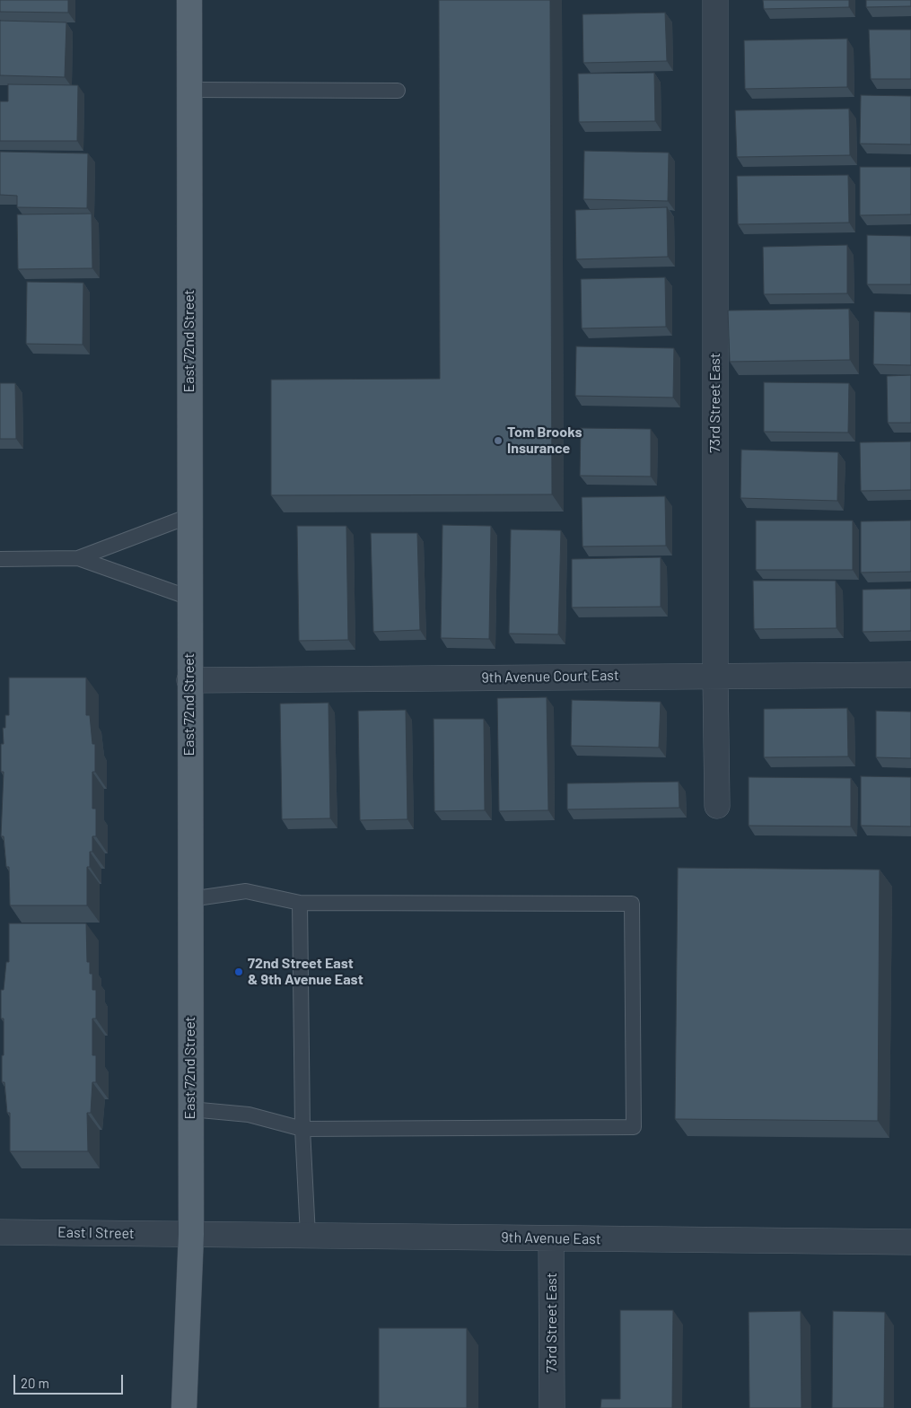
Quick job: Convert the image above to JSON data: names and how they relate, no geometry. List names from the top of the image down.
{
  "streets": {
    "main road": ["East 72nd Street"],
    "street": [
      "73rd Street East",
      "9th Avenue Court East",
      "East I Street",
      "9th Avenue East"
    ]
  },
  "crossings": [
    ["East 72nd Street", "9th Avenue Court East"],
    ["East 72nd Street", "East I Street"],
    ["East 72nd Street", "9th Avenue East"],
    ["73rd Street East", "9th Avenue Court East"],
    ["73rd Street East", "9th Avenue East"],
    ["East I Street", "9th Avenue East"]
  ],
  "places": ["Tom Brooks Insurance", "72nd Street East & 9th Avenue East"],
  "scale_bar": "20 m"
}
